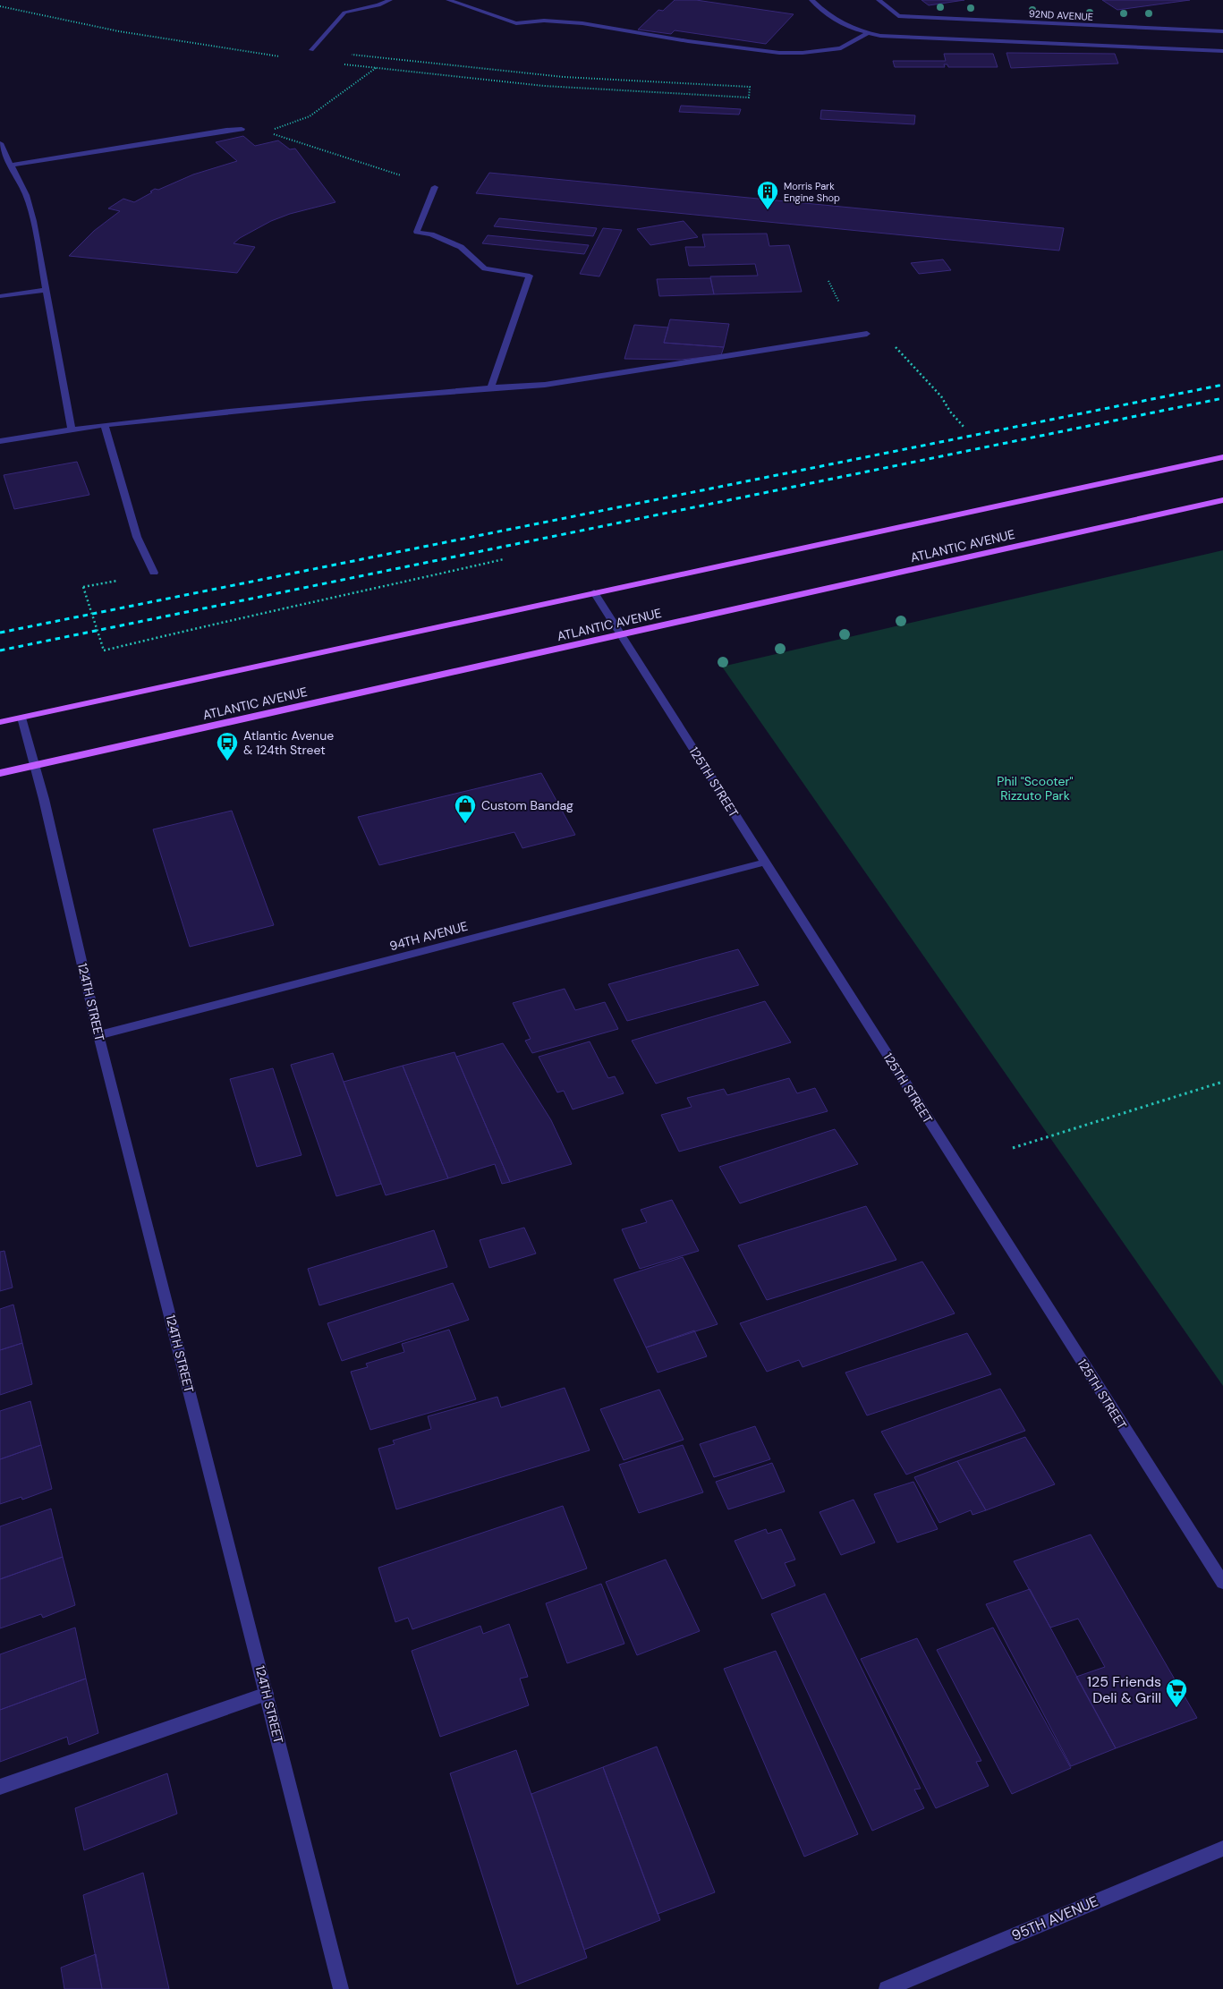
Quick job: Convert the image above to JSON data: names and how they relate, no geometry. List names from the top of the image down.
{
  "streets": {
    "main road": ["ATLANTIC AVENUE"],
    "street": [
      "92ND AVENUE",
      "125TH STREET",
      "94TH AVENUE",
      "124TH STREET",
      "95TH AVENUE"
    ]
  },
  "crossings": [
    ["ATLANTIC AVENUE", "125TH STREET"],
    ["ATLANTIC AVENUE", "124TH STREET"],
    ["125TH STREET", "94TH AVENUE"],
    ["94TH AVENUE", "124TH STREET"]
  ],
  "parks": ["Phil \"Scooter\" Rizzuto Park"],
  "places": {
    "building": ["Morris Park Engine Shop"],
    "bus stop": ["Atlantic Avenue & 124th Street"],
    "shop": ["Custom Bandag"],
    "supermarket": ["125 Friends Deli & Grill"]
  }
}
